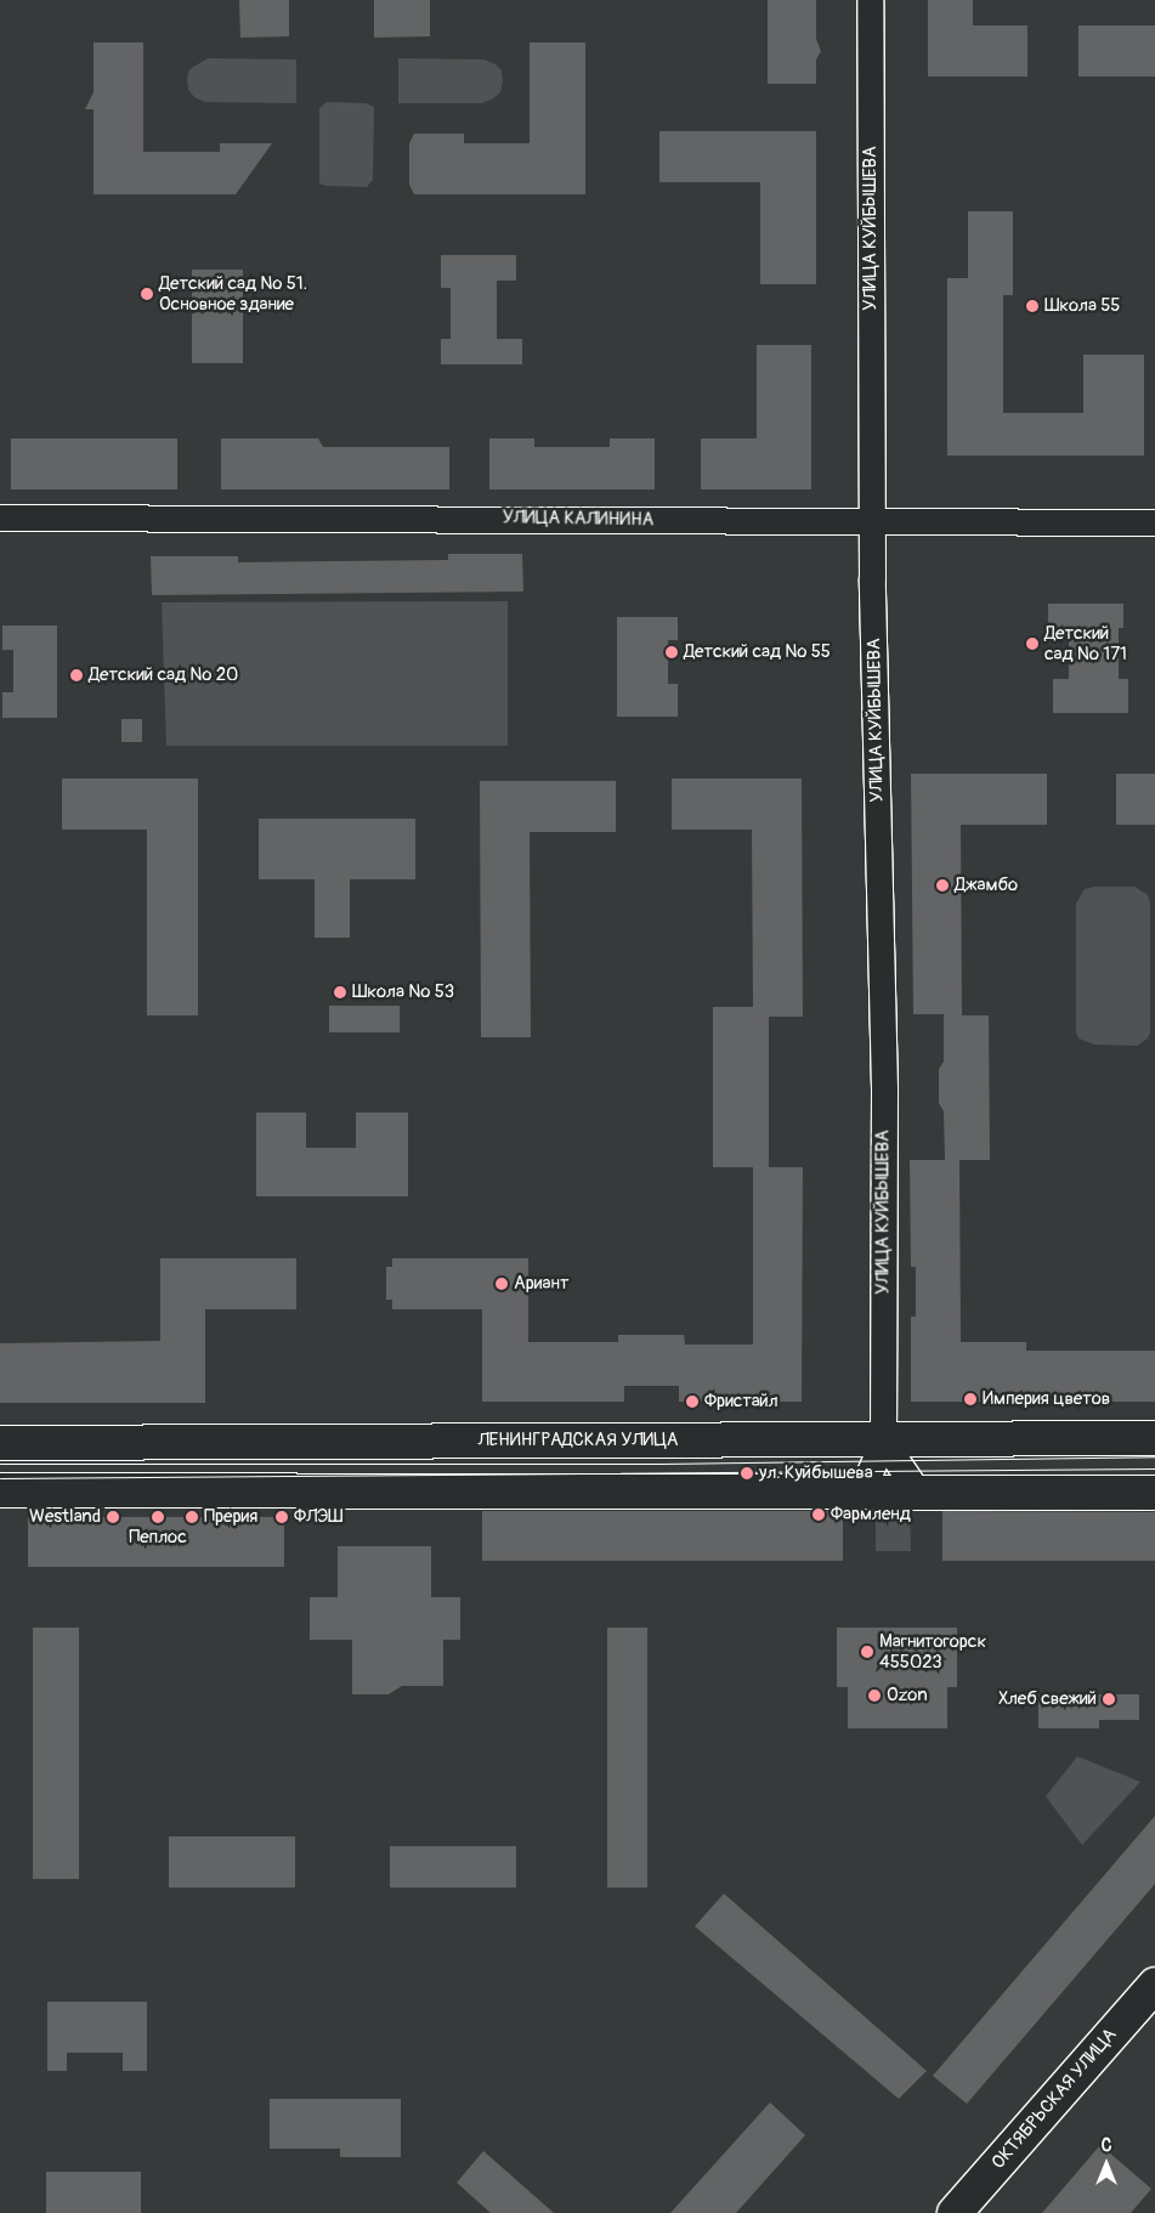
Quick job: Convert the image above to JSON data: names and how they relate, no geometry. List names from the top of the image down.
{
  "streets": {
    "main road": ["ЛЕНИНГРАДСКАЯ УЛИЦА", "ОКТЯБРЬСКАЯ УЛИЦА"],
    "street": ["УЛИЦА КУЙБЫШЕВА", "УЛИЦА КАЛИНИНА"]
  },
  "crossings": [
    ["УЛИЦА КУЙБЫШЕВА", "УЛИЦА КАЛИНИНА"],
    ["УЛИЦА КУЙБЫШЕВА", "ЛЕНИНГРАДСКАЯ УЛИЦА"]
  ],
  "places": [
    "Детский сад № 51. Основное здание",
    "Школа 55",
    "Детский сад № 171",
    "Детский сад № 55",
    "Детский сад № 20",
    "Джамбо",
    "Школа № 53",
    "Ариант",
    "Империя цветов",
    "Фристайл",
    "ул. Куйбышева",
    "Фармленд",
    "Westland",
    "Пеплос",
    "Прерия",
    "ФЛЭШ",
    "Магнитогорск 455023",
    "Ozon",
    "Хлеб свежий"
  ],
  "north": "top"
}
